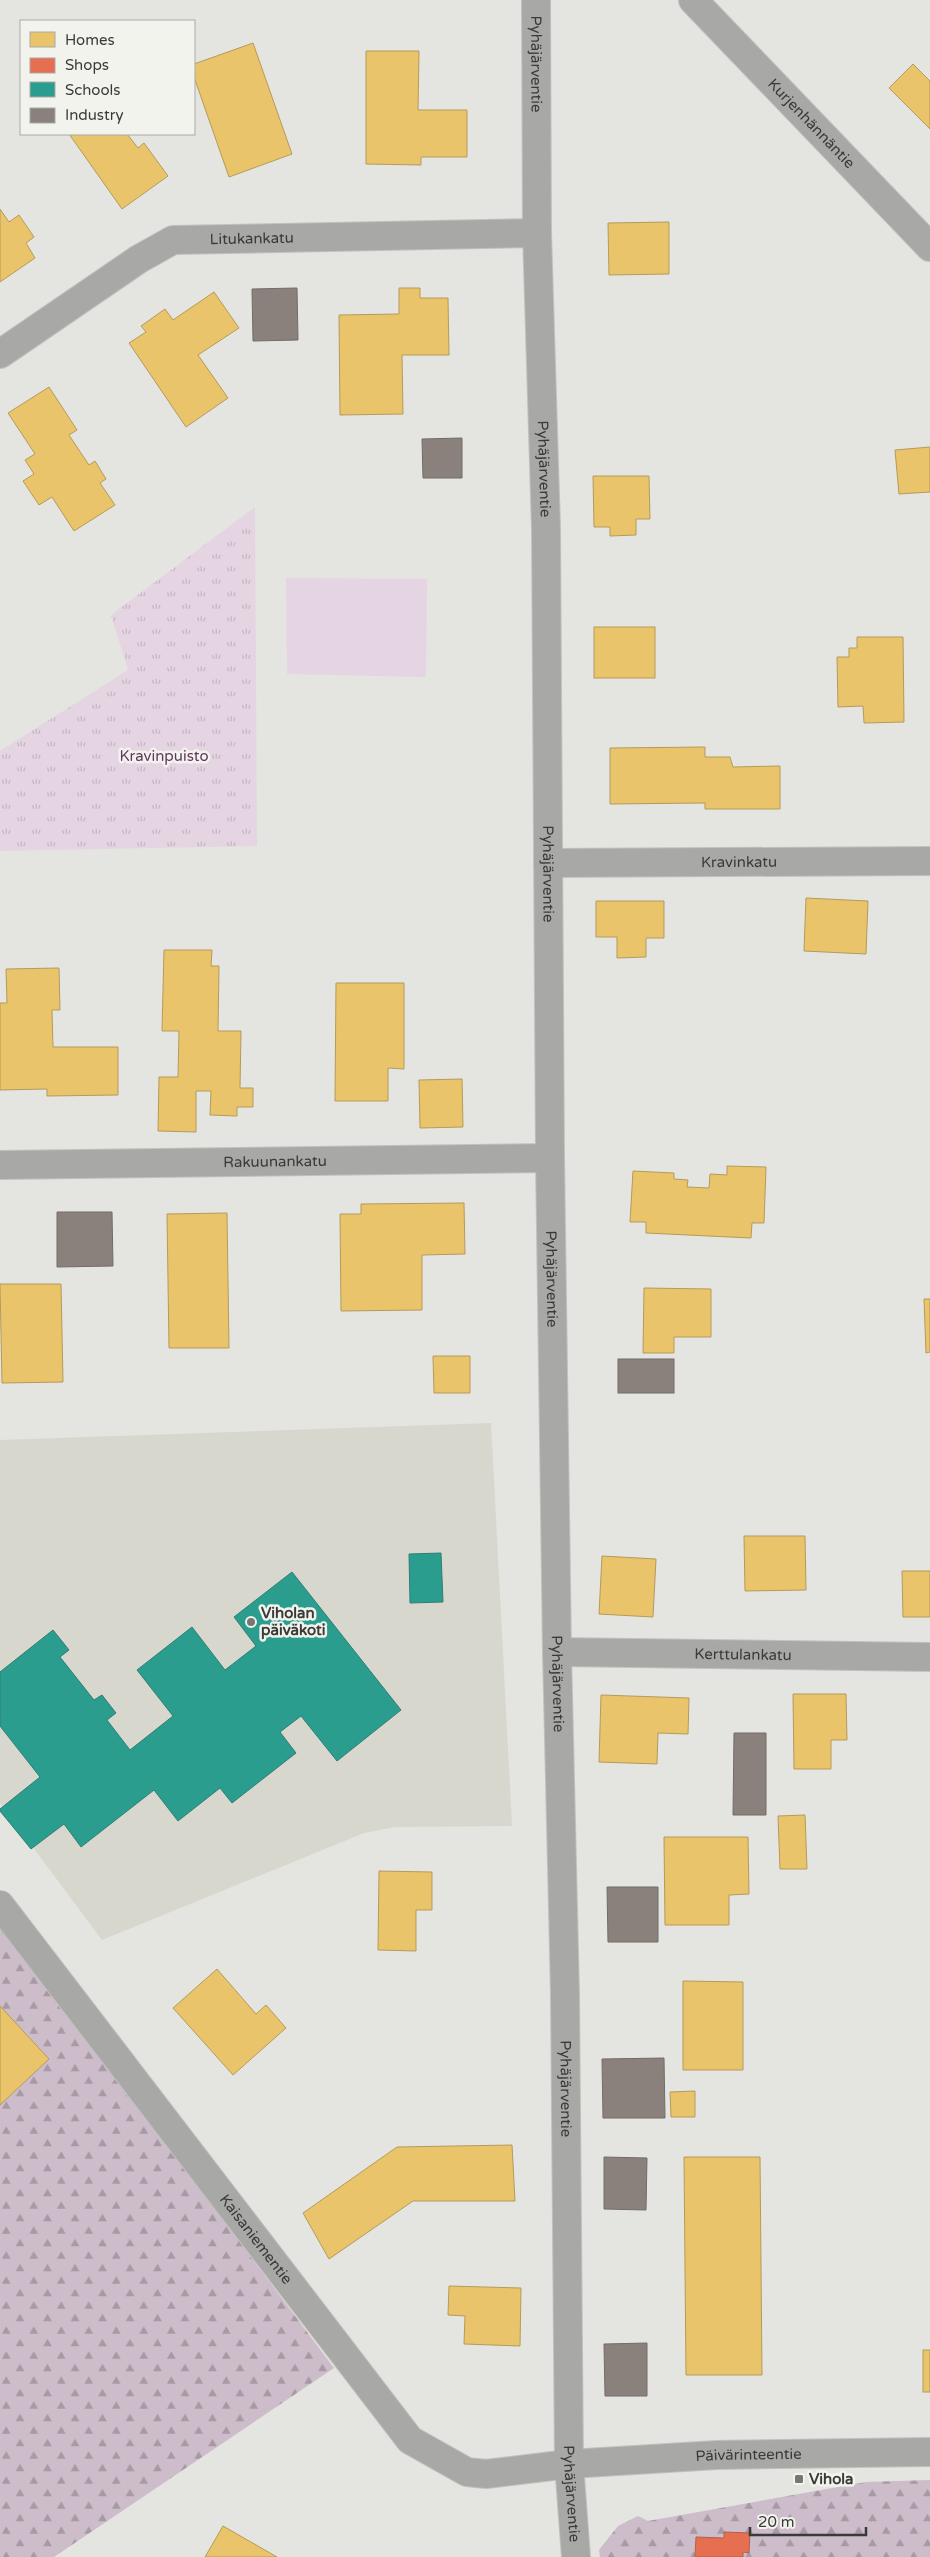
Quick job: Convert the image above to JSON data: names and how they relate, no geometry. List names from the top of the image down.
{
  "streets": {
    "street": [
      "Pyhäjärventie",
      "Kurjenhännäntie",
      "Litukankatu",
      "Kravinkatu",
      "Rakuunankatu",
      "Kerttulankatu",
      "Kaisaniementie",
      "Päivärinteentie"
    ]
  },
  "crossings": [
    ["Pyhäjärventie", "Litukankatu"],
    ["Pyhäjärventie", "Kravinkatu"],
    ["Pyhäjärventie", "Rakuunankatu"],
    ["Pyhäjärventie", "Kerttulankatu"],
    ["Pyhäjärventie", "Kaisaniementie"],
    ["Pyhäjärventie", "Päivärinteentie"],
    ["Kaisaniementie", "Päivärinteentie"]
  ],
  "parks": ["Kravinpuisto"],
  "places": {
    "other": ["Viholan päiväkoti"],
    "transit": ["Vihola"]
  },
  "legend": [
    "Homes",
    "Shops",
    "Schools",
    "Industry"
  ],
  "scale_bar": "20 m"
}
